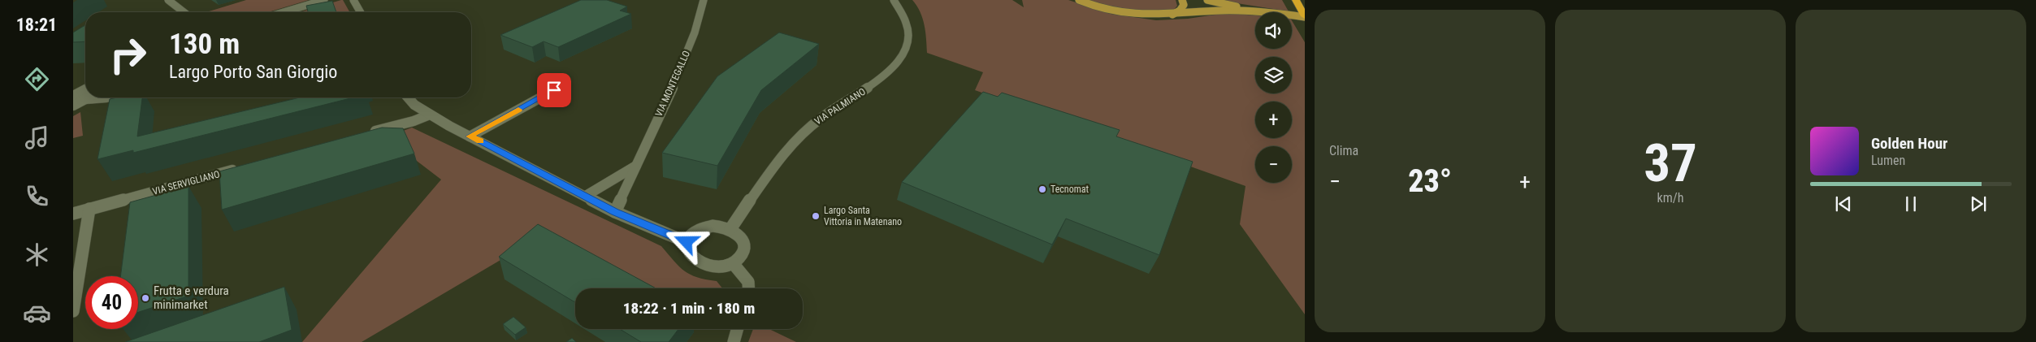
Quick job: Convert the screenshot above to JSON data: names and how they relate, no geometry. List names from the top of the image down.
{
  "streets": {
    "street": ["VIA MONTEGALLO", "VIA PALMIANO", "VIA SERVIGLIANO"]
  },
  "places": ["Tecnomat", "Largo Santa Vittoria in Matenano", "Frutta e verdura minimarket"],
  "page": {
    "tabs": "18:21",
    "tile": [
      "Clima",
      ["37", "km/h"]
    ],
    "map_buttons": ["+", "−"],
    "turn": ["130 m", "Largo Porto San Giorgio"],
    "song": ["Golden Hour", "Lumen"],
    "heat": ["−", "23°", "+"],
    "limit": "40",
    "trip": "18:22 · 1 min · 180 m"
  }
}
